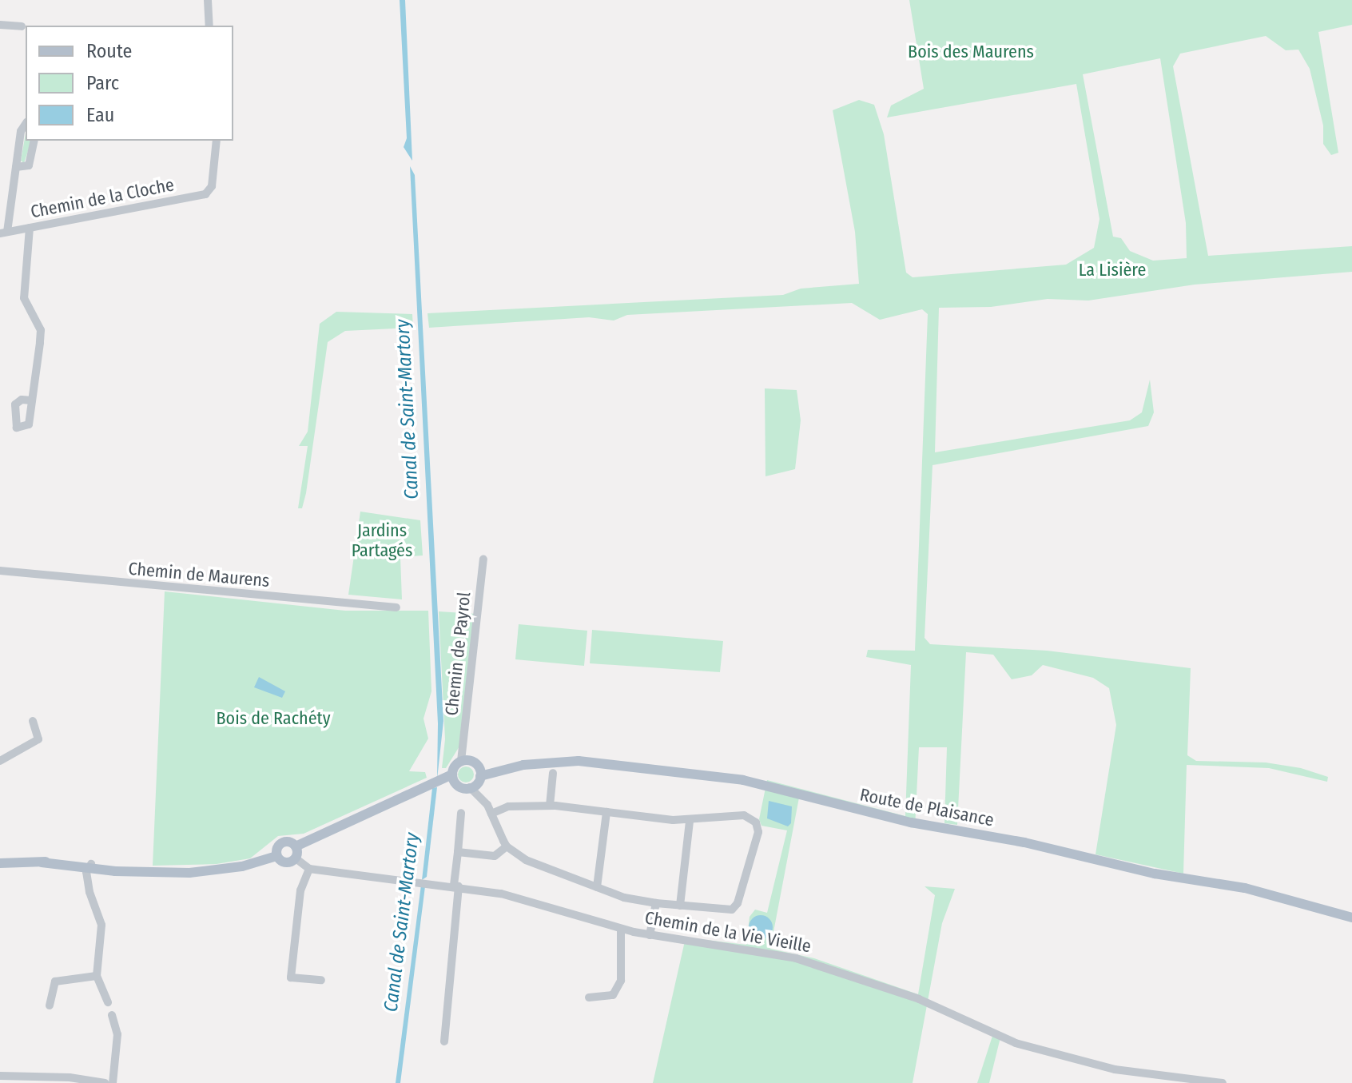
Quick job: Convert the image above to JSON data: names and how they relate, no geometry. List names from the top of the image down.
{
  "streets": {
    "main road": ["Route de Plaisance"],
    "street": [
      "Chemin de la Cloche",
      "Chemin de Maurens",
      "Chemin de Payrol",
      "Chemin de la Vie Vieille"
    ]
  },
  "water": ["Canal de Saint-Martory"],
  "parks": [
    "Bois des Maurens",
    "La Lisière",
    "Jardins Partagés",
    "Bois de Rachéty"
  ],
  "legend": ["Route", "Parc", "Eau"]
}
